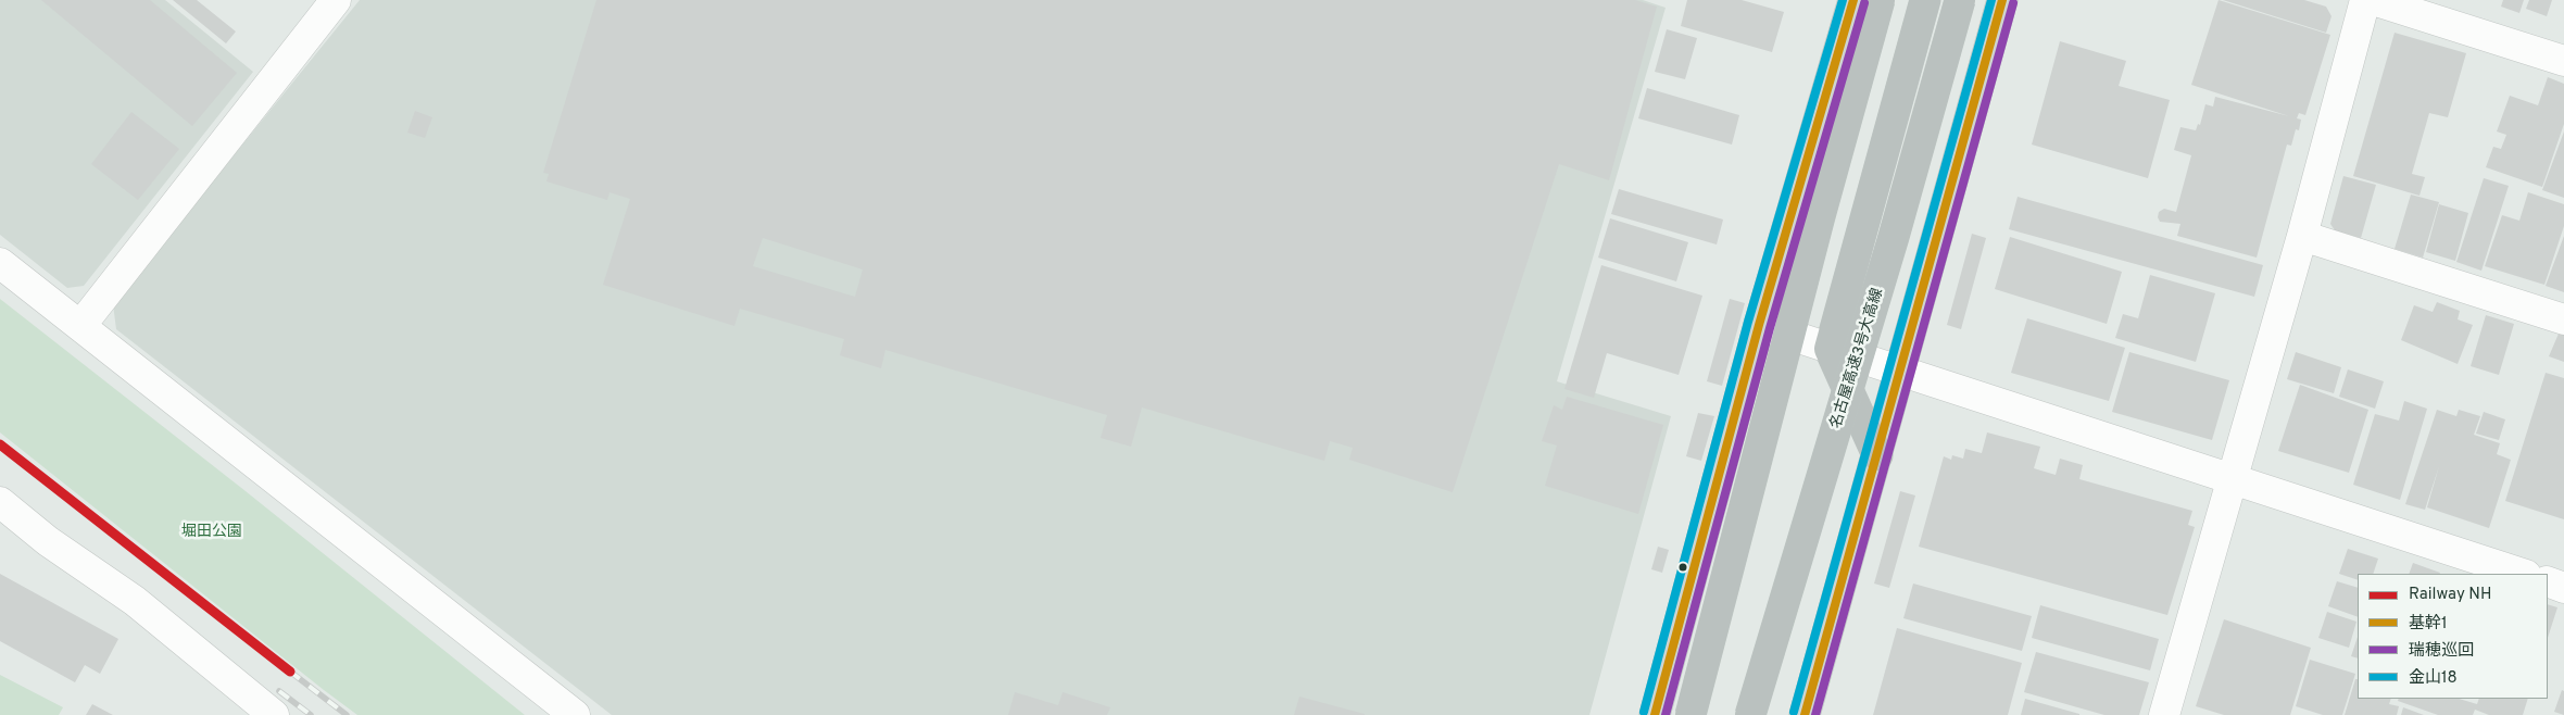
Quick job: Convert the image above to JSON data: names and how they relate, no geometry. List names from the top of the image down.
{
  "streets": {
    "highway": ["名古屋高速3号大高線"]
  },
  "parks": ["堀田公園"],
  "lines": [
    "transit line 基幹1",
    "transit line 金山18",
    "transit line 瑞穂巡回",
    "rail line NH"
  ],
  "legend": [
    "Railway NH",
    "基幹1",
    "瑞穂巡回",
    "金山18"
  ]
}
